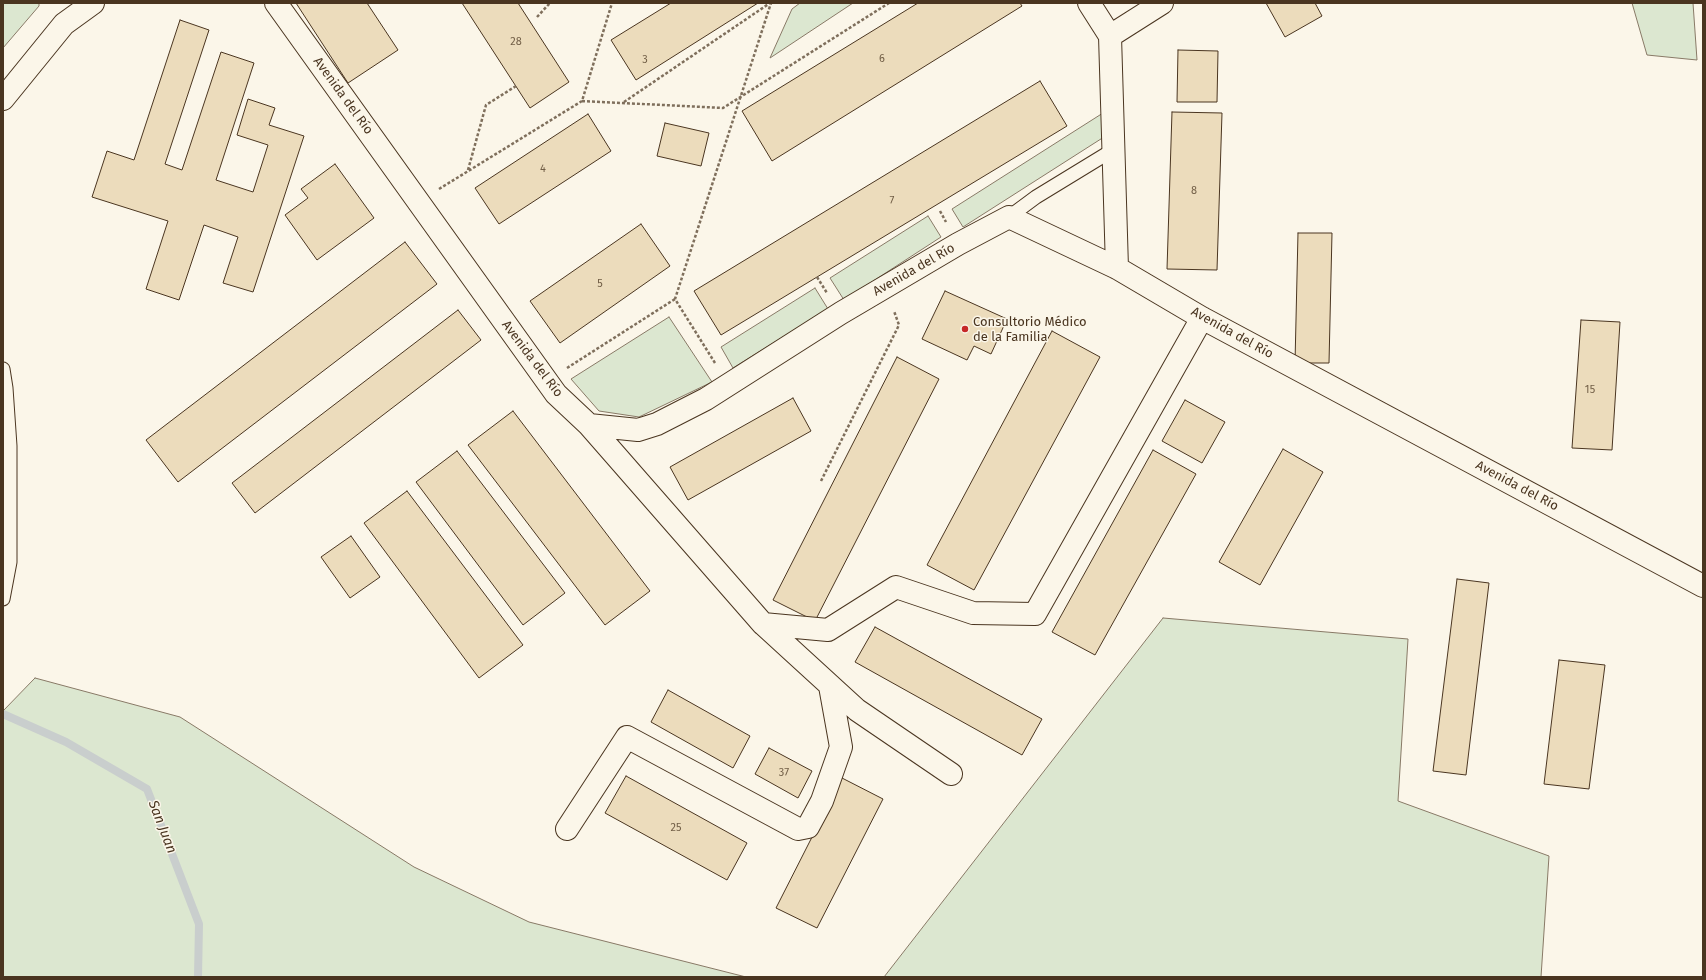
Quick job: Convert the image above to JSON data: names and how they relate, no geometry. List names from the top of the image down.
{
  "streets": {
    "street": ["Avenida del Río"]
  },
  "water": ["San Juan"],
  "places": ["Consultorio Médico de la Familia"],
  "house_numbers": [
    "28",
    "6",
    "3",
    "4",
    "8",
    "7",
    "5",
    "15",
    "37",
    "25"
  ]
}
